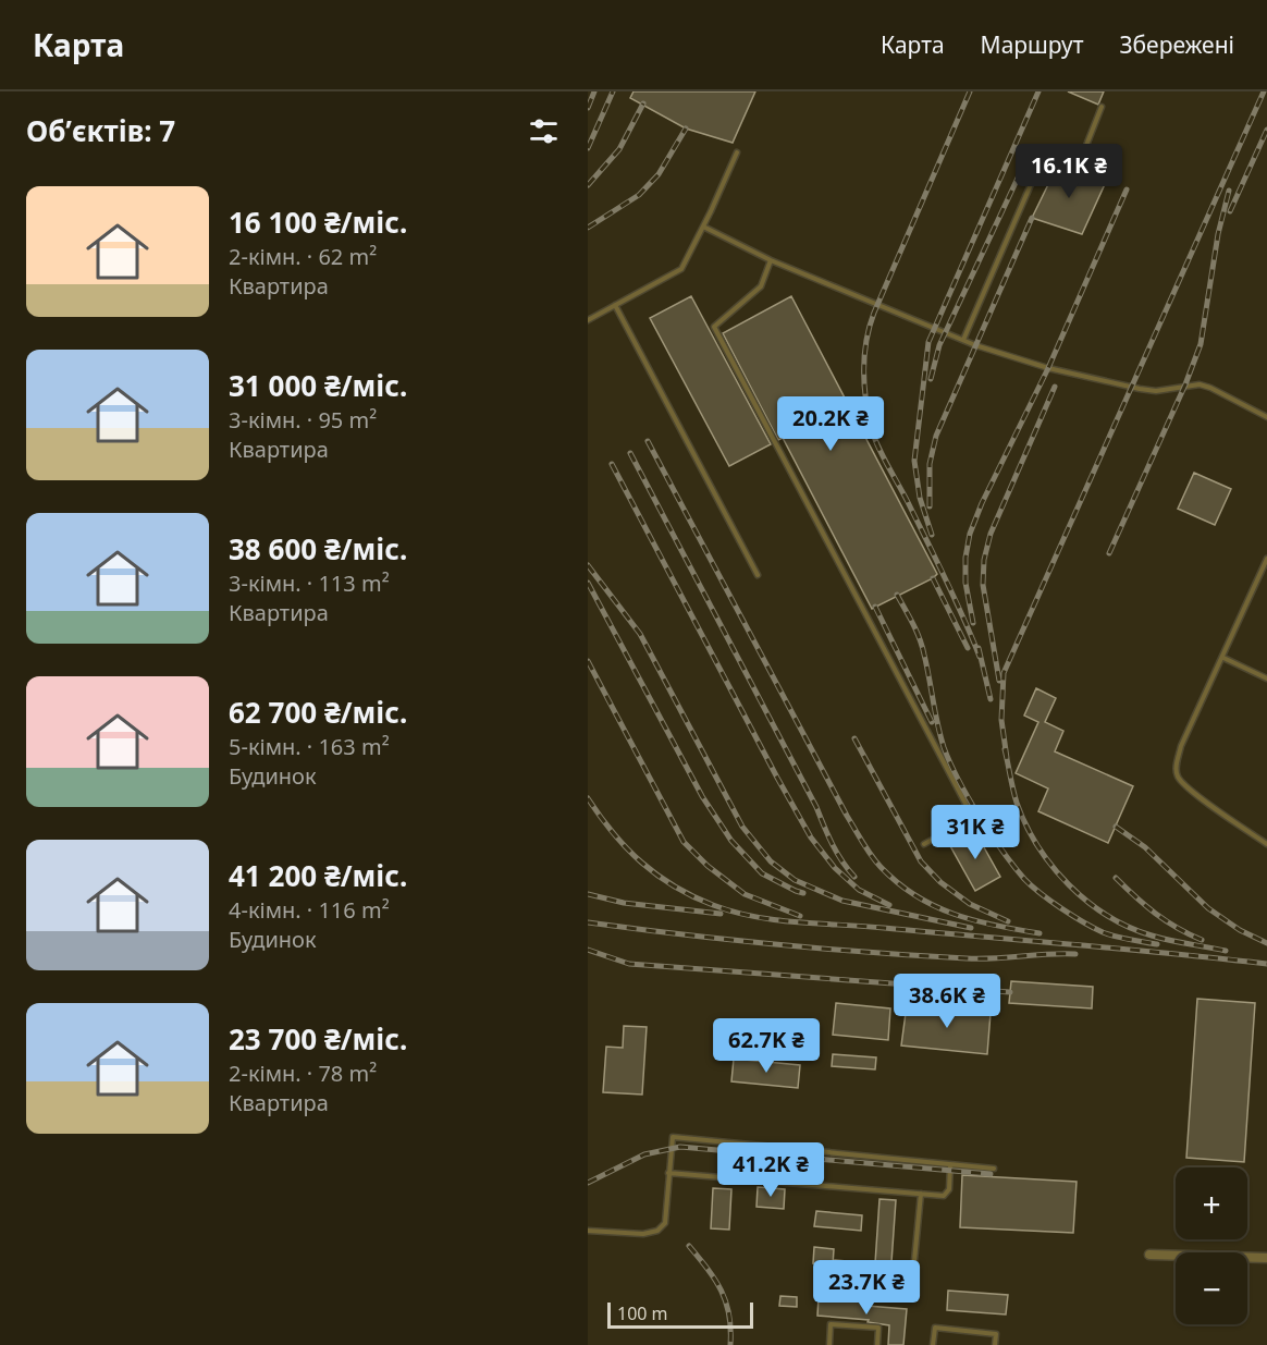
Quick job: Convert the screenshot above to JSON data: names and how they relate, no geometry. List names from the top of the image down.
{
  "scale_bar": "100 m",
  "page": {
    "header": "Карта",
    "nav": ["Карта", "Маршрут", "Збережені"],
    "heading": "Об’єктів: 7",
    "price": [
      "16.1K ₴",
      "20.2K ₴",
      "31K ₴",
      "38.6K ₴",
      "62.7K ₴",
      "41.2K ₴",
      "23.7K ₴"
    ],
    "list": [
      {
        "name": "16 100 ₴/міс.",
        "note": "2-кімн. · 62 m² · Квартира"
      },
      {
        "name": "31 000 ₴/міс.",
        "note": "3-кімн. · 95 m² · Квартира"
      },
      {
        "name": "38 600 ₴/міс.",
        "note": "3-кімн. · 113 m² · Квартира"
      },
      {
        "name": "62 700 ₴/міс.",
        "note": "5-кімн. · 163 m² · Будинок"
      },
      {
        "name": "41 200 ₴/міс.",
        "note": "4-кімн. · 116 m² · Будинок"
      },
      {
        "name": "23 700 ₴/міс.",
        "note": "2-кімн. · 78 m² · Квартира"
      }
    ],
    "map_buttons": ["+", "−"],
    "scale": "100 m"
  }
}
